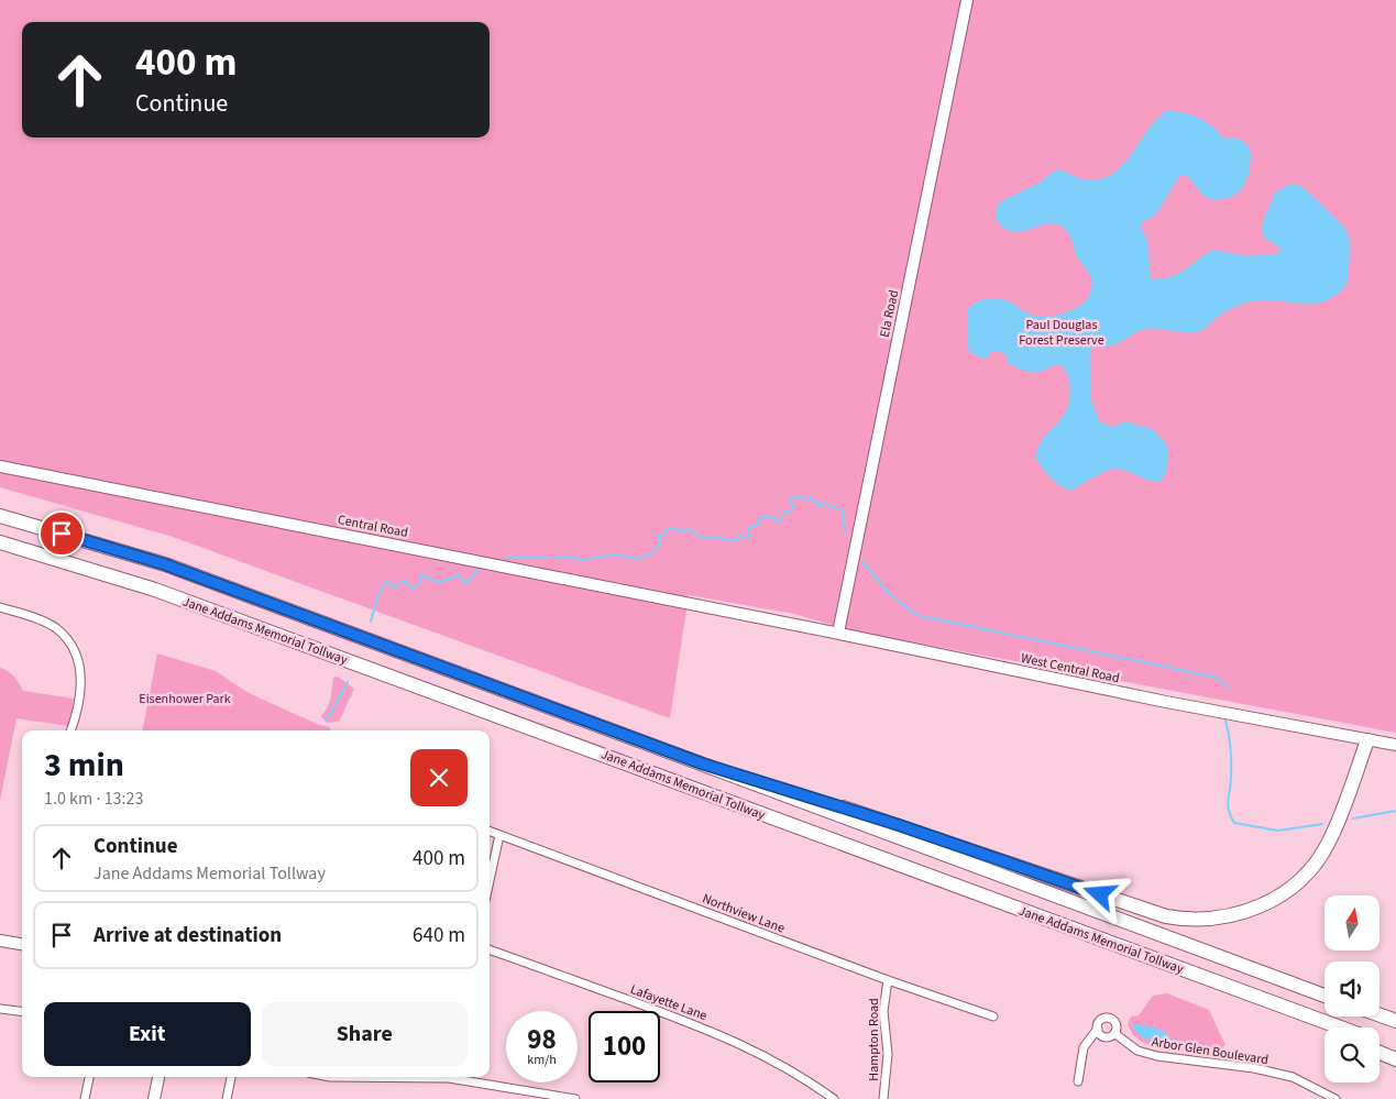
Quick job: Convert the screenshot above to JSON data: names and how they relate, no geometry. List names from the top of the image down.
{
  "streets": {
    "highway": ["Jane Addams Memorial Tollway"],
    "street": [
      "Ela Road",
      "Central Road",
      "West Central Road",
      "Northview Lane",
      "Lafayette Lane",
      "Hampton Road",
      "Arbor Glen Boulevard"
    ]
  },
  "crossings": [
    ["Ela Road", "West Central Road"],
    ["Central Road", "West Central Road"],
    ["Northview Lane", "Hampton Road"]
  ],
  "parks": ["Paul Douglas Forest Preserve", "Eisenhower Park"],
  "north": "top",
  "page": {
    "turn": ["400 m", "Continue"],
    "heading": ["3 min", "1.0 km · 13:23"],
    "list": [
      {
        "name": "Continue",
        "note": "Jane Addams Memorial Tollway",
        "value": "400 m"
      },
      {
        "name": "Arrive at destination",
        "value": "640 m"
      }
    ],
    "buttons": ["Exit", "Share"],
    "speed": "98 km/h",
    "limit": "100"
  }
}
